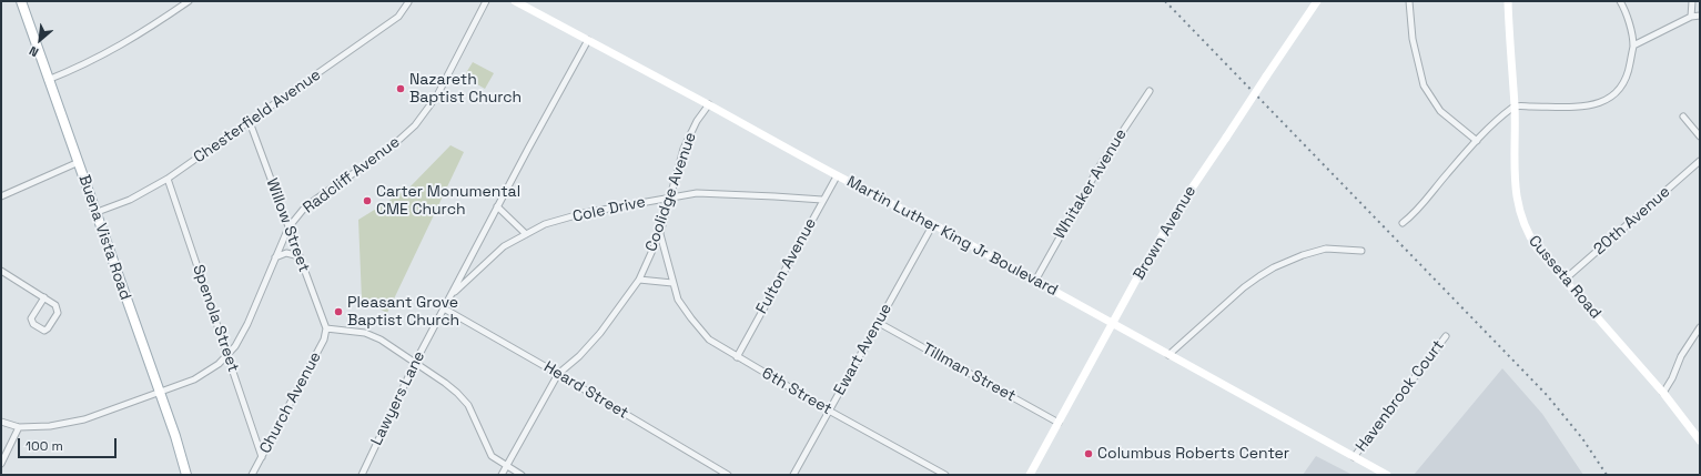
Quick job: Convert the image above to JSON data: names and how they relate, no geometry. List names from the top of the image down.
{
  "streets": {
    "main road": ["Buena Vista Road"],
    "street": [
      "Chesterfield Avenue",
      "Radcliff Avenue",
      "Whitaker Avenue",
      "Coolidge Avenue",
      "Cole Drive",
      "20th Avenue",
      "Willow Street",
      "Brown Avenue",
      "Martin Luther King Jr Boulevard",
      "Fulton Avenue",
      "Cusseta Road",
      "Spenola Street",
      "Ewart Avenue",
      "Tillman Street",
      "Heard Street",
      "6th Street",
      "Havenbrook Court",
      "Lawyers Lane",
      "Church Avenue"
    ]
  },
  "crossings": [
    ["Chesterfield Avenue", "Willow Street"],
    ["Chesterfield Avenue", "Buena Vista Road"],
    ["Chesterfield Avenue", "Spenola Street"],
    ["Radcliff Avenue", "Willow Street"],
    ["Radcliff Avenue", "Buena Vista Road"],
    ["Radcliff Avenue", "Spenola Street"],
    ["Whitaker Avenue", "Martin Luther King Jr Boulevard"],
    ["Coolidge Avenue", "Cole Drive"],
    ["Coolidge Avenue", "Martin Luther King Jr Boulevard"],
    ["Coolidge Avenue", "Heard Street"],
    ["Coolidge Avenue", "6th Street"],
    ["Cole Drive", "Fulton Avenue"],
    ["Cole Drive", "Lawyers Lane"],
    ["20th Avenue", "Cusseta Road"],
    ["Willow Street", "Church Avenue"],
    ["Brown Avenue", "Martin Luther King Jr Boulevard"],
    ["Brown Avenue", "Tillman Street"],
    ["Martin Luther King Jr Boulevard", "Fulton Avenue"],
    ["Martin Luther King Jr Boulevard", "Ewart Avenue"],
    ["Martin Luther King Jr Boulevard", "Havenbrook Court"],
    ["Martin Luther King Jr Boulevard", "Lawyers Lane"],
    ["Fulton Avenue", "6th Street"],
    ["Spenola Street", "Church Avenue"],
    ["Ewart Avenue", "Tillman Street"],
    ["Ewart Avenue", "6th Street"],
    ["Heard Street", "Lawyers Lane"]
  ],
  "places": [
    "Nazareth Baptist Church",
    "Carter Monumental CME Church",
    "Pleasant Grove Baptist Church",
    "Columbus Roberts Center"
  ],
  "scale_bar": "100 m",
  "north": "bottom left"
}
